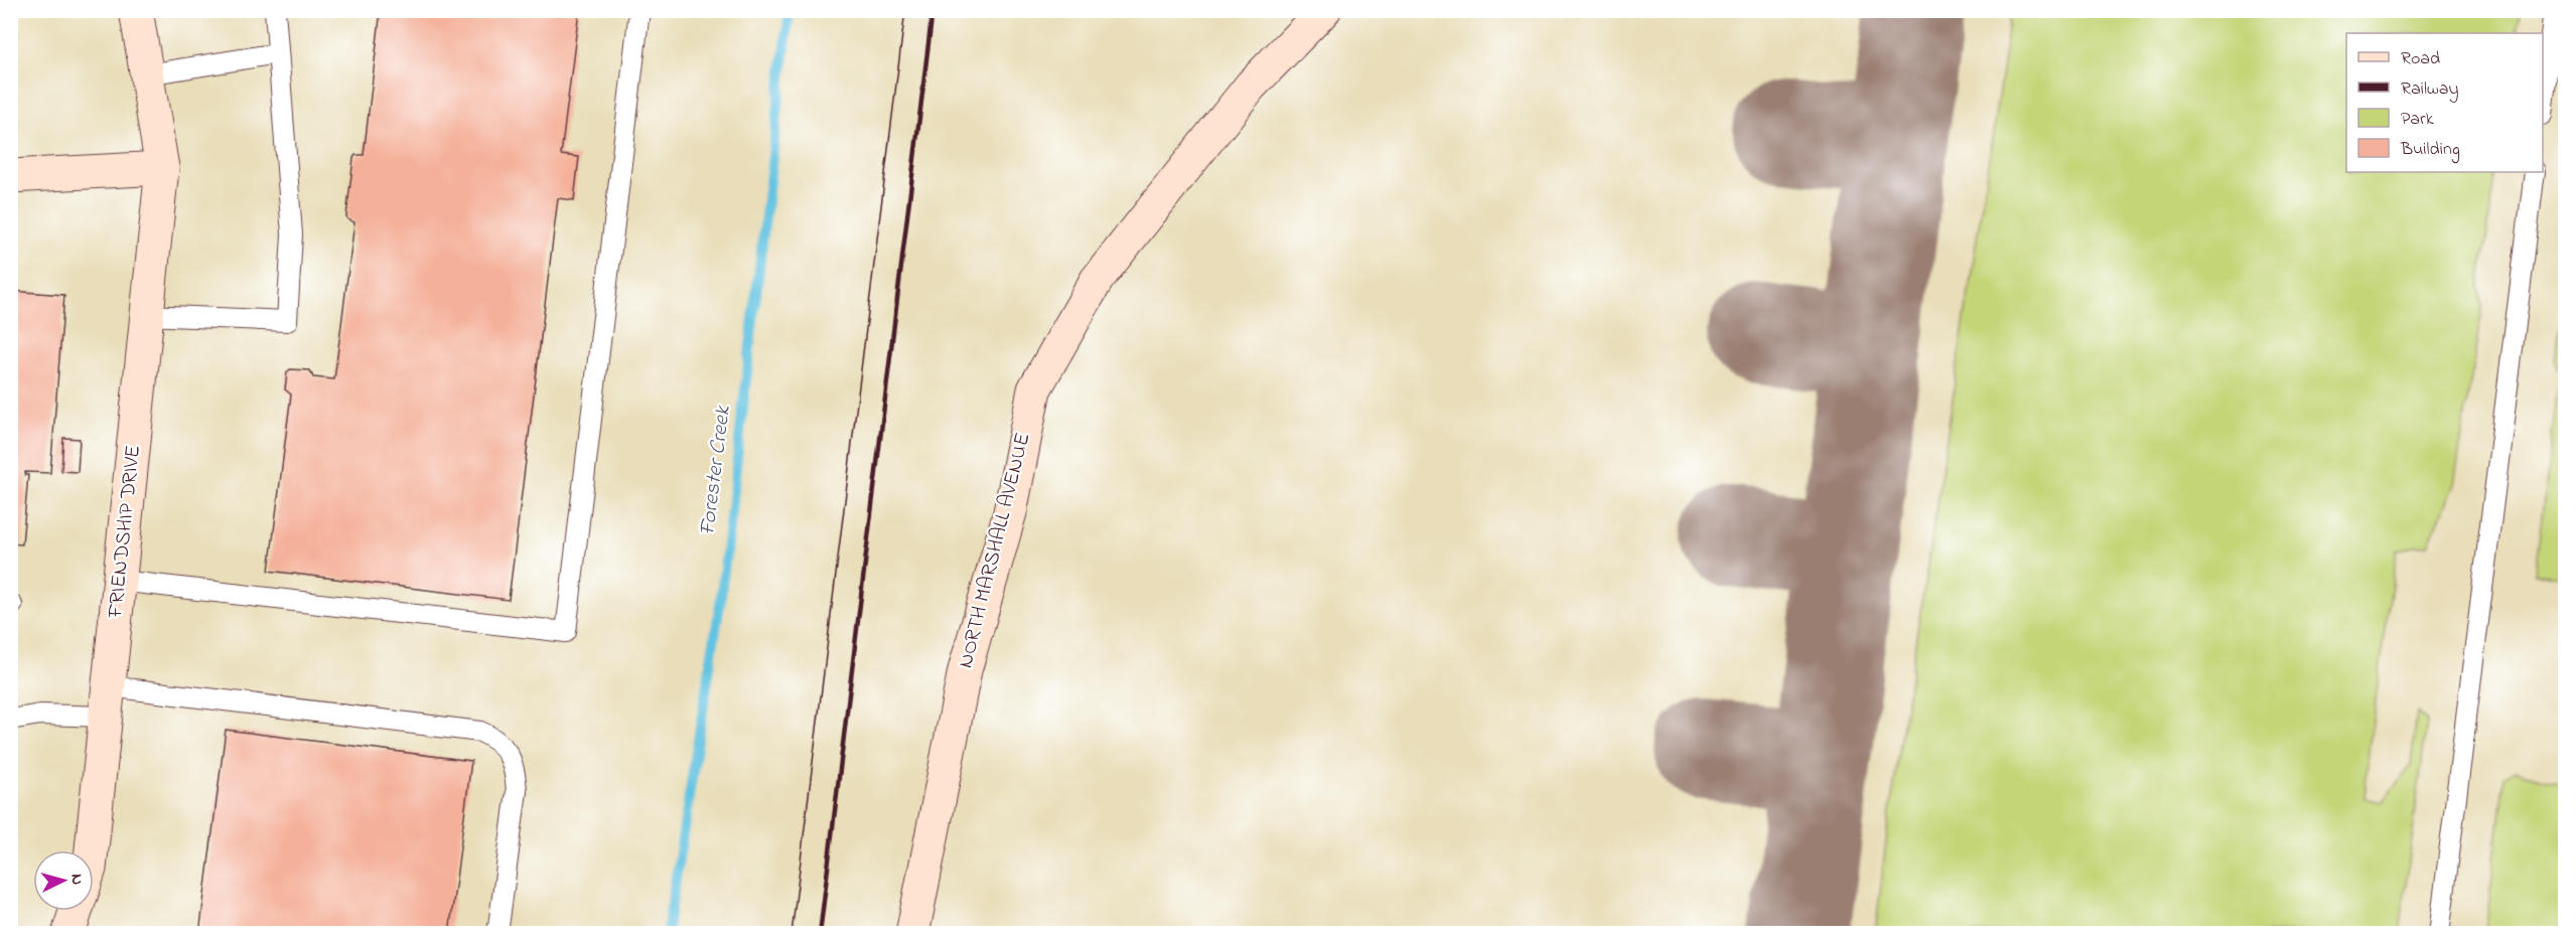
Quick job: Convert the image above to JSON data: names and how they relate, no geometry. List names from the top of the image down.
{
  "streets": {
    "street": ["FRIENDSHIP DRIVE", "NORTH MARSHALL AVENUE"]
  },
  "water": ["Forester Creek"],
  "legend": [
    "Road",
    "Railway",
    "Park",
    "Building"
  ],
  "north": "right"
}
